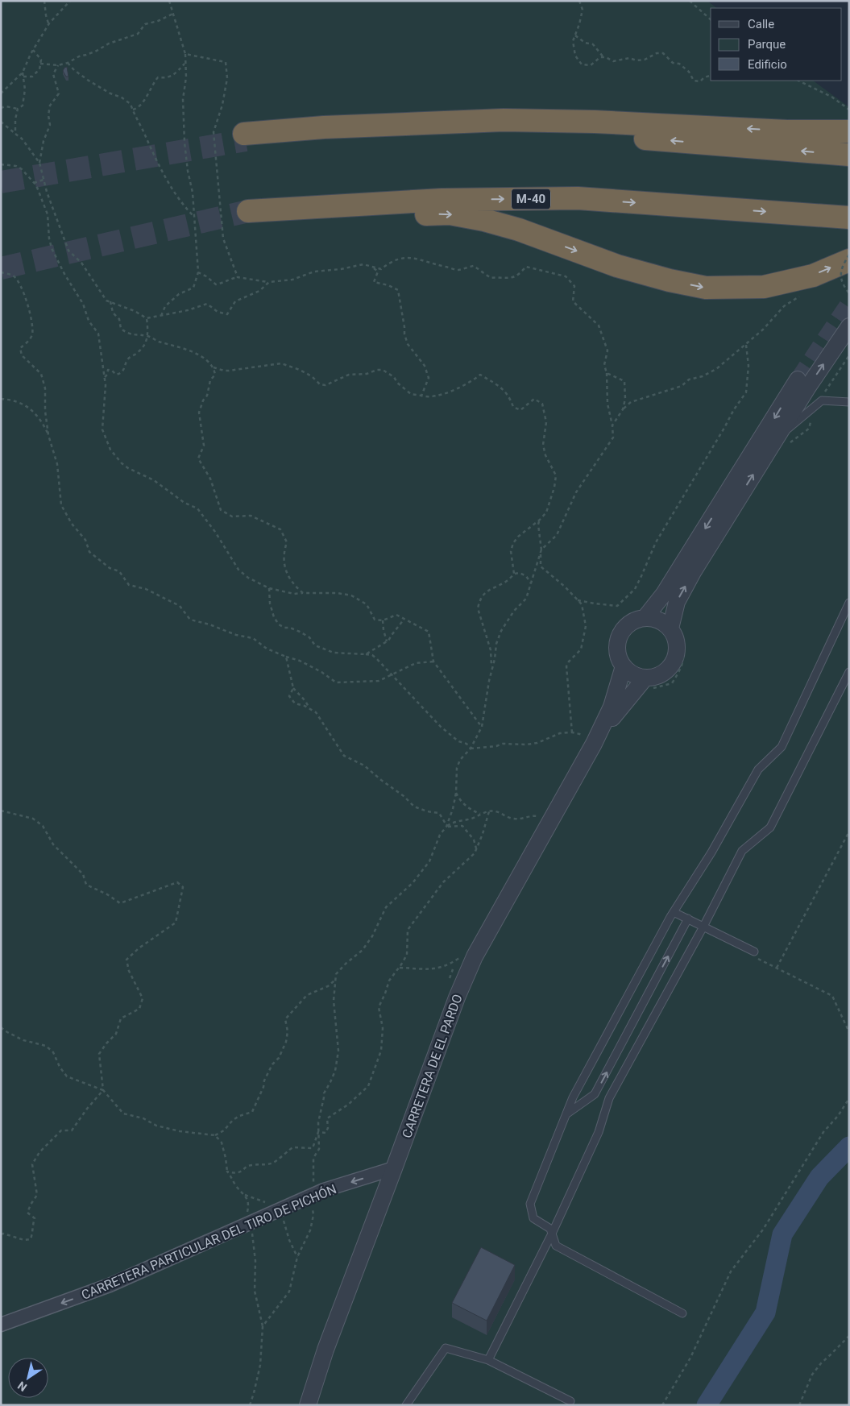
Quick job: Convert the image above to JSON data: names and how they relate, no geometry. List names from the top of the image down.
{
  "streets": {
    "highway": ["M-40"],
    "street": ["CARRETERA DE EL PARDO", "CARRETERA PARTICULAR DEL TIRO DE PICHÓN"]
  },
  "crossings": [
    ["CARRETERA DE EL PARDO", "CARRETERA PARTICULAR DEL TIRO DE PICHÓN"]
  ],
  "one_way": ["CARRETERA PARTICULAR DEL TIRO DE PICHÓN"],
  "legend": ["Calle", "Parque", "Edificio"],
  "north": "bottom left"
}
